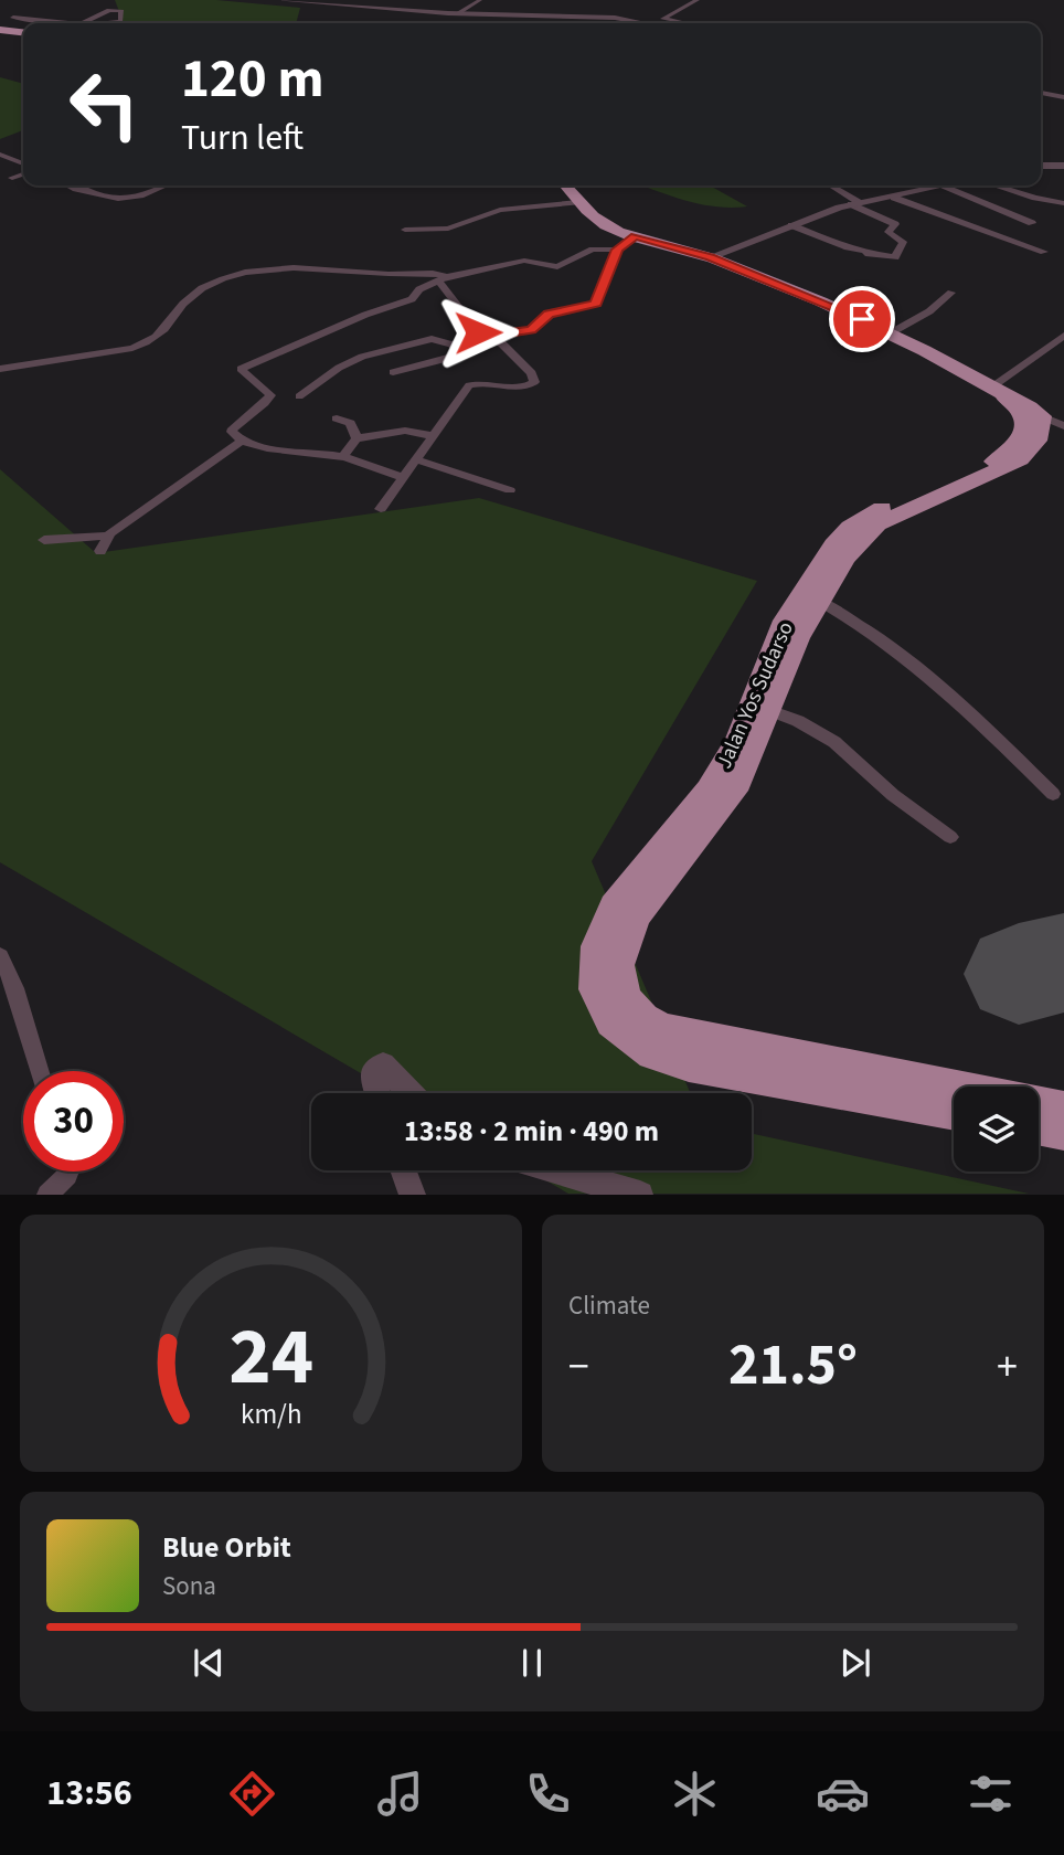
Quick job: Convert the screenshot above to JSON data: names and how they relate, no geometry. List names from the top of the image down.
{
  "streets": {
    "highway": ["Jalan Yos Sudarso"]
  },
  "page": {
    "turn": ["120 m", "Turn left"],
    "limit": "30",
    "trip": "13:58 · 2 min · 490 m",
    "tile": "Climate",
    "heat": ["−", "21.5°", "+"],
    "song": ["Blue Orbit", "Sona"],
    "tabs": "13:56",
    "gauge": ["24", "km/h"]
  }
}
